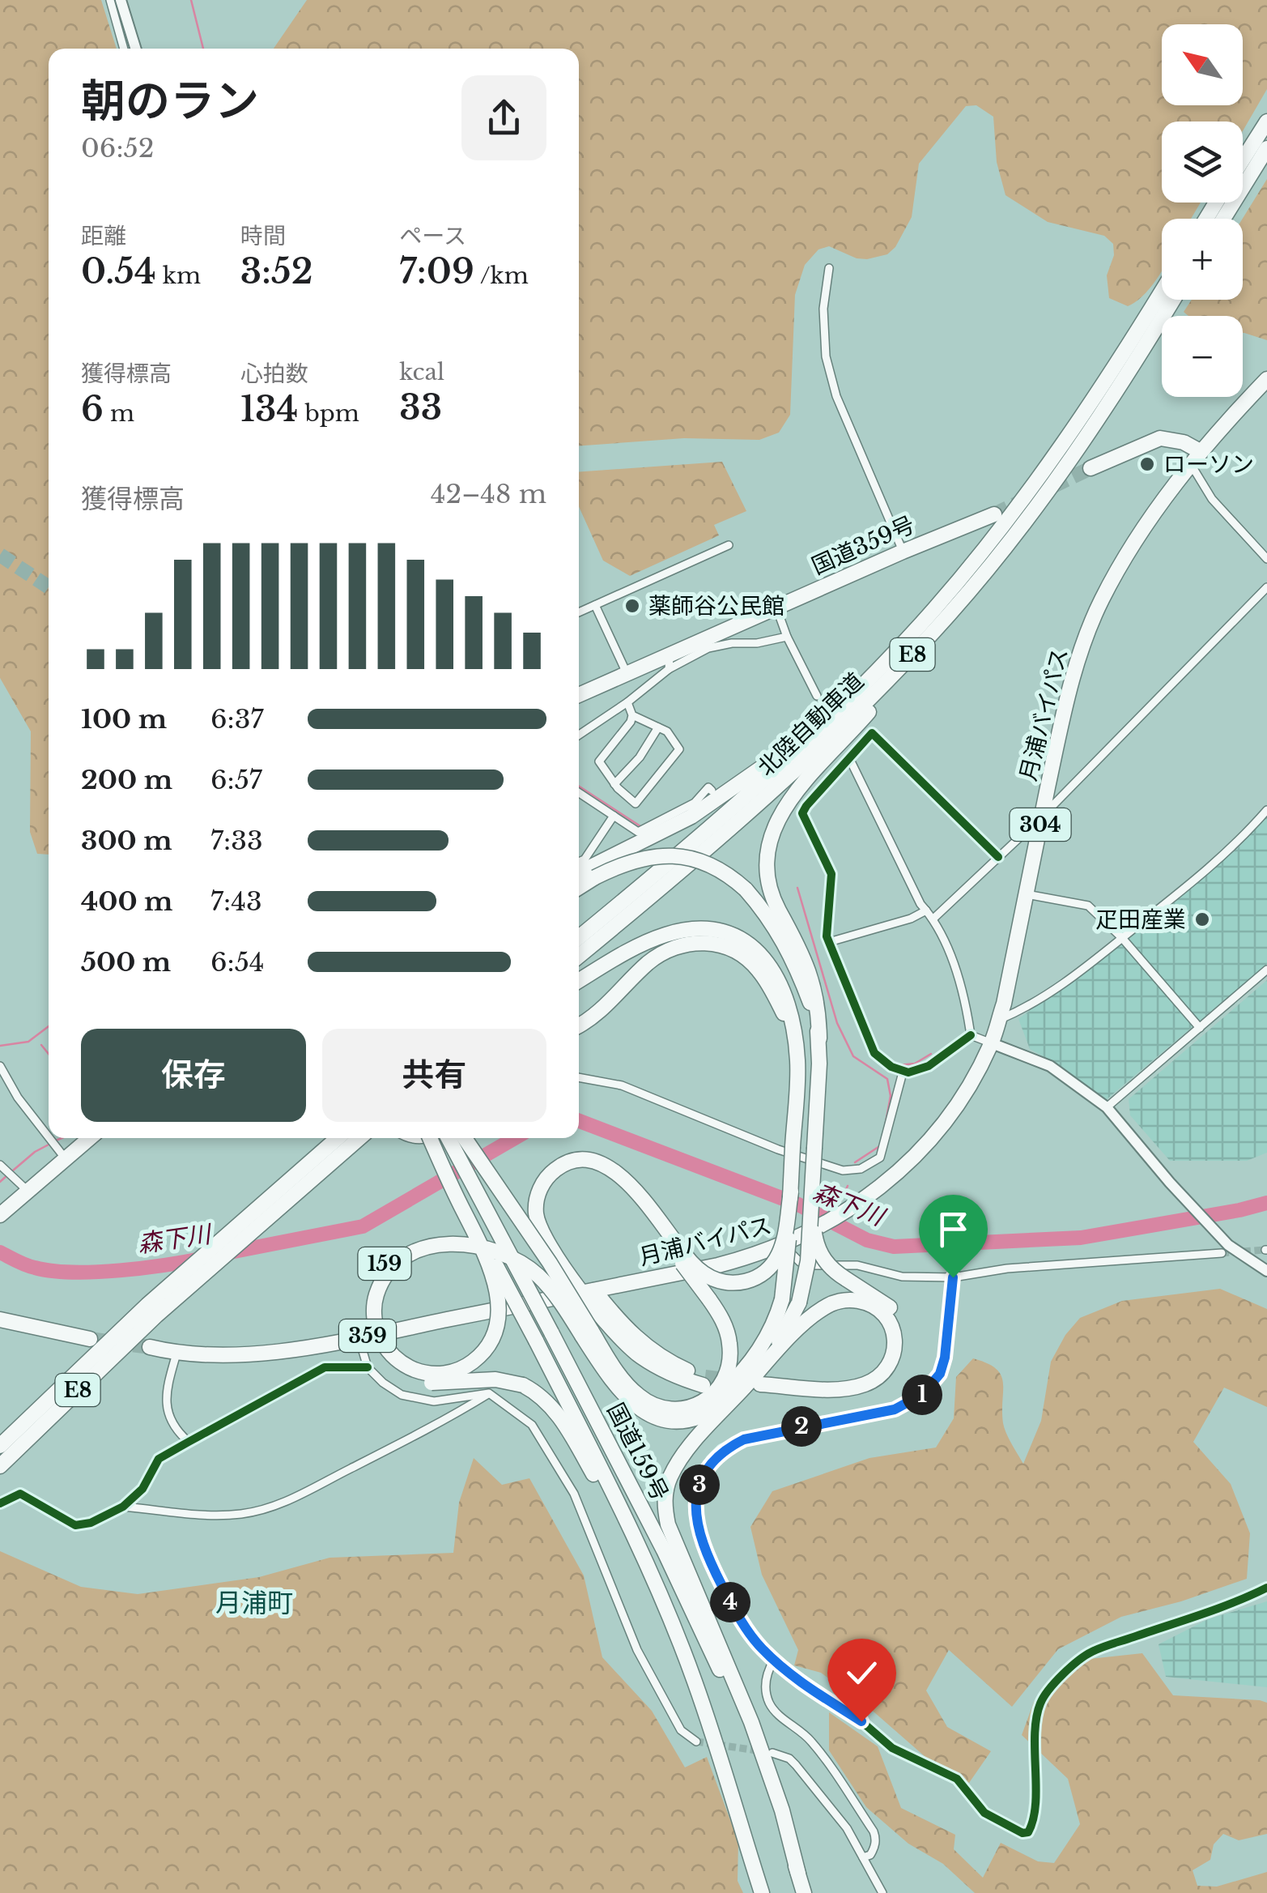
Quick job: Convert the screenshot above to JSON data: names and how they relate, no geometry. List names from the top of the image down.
{
  "streets": {
    "highway": [
      "国道359号",
      "E8",
      "月浦バイパス",
      "北陸自動車道",
      "304",
      "159",
      "359",
      "国道159号"
    ]
  },
  "crossings": [
    ["月浦バイパス", "304"],
    ["159", "国道159号"]
  ],
  "districts": ["月浦町"],
  "water": ["森下川"],
  "places": ["ローソン", "薬師谷公民館", "疋田産業"],
  "north": "top left",
  "page": {
    "map_buttons": ["+", "−"],
    "heading": ["朝のラン", "06:52"],
    "stats": [
      ["距離", "0.54 km"],
      ["時間", "3:52"],
      ["ペース", "7:09 /km"],
      ["獲得標高", "6 m"],
      ["心拍数", "134 bpm"],
      ["kcal", "33"]
    ],
    "chart": ["獲得標高", "42–48 m"],
    "list": [
      {
        "name": "100 m",
        "note": "6:37"
      },
      {
        "name": "200 m",
        "note": "6:57"
      },
      {
        "name": "300 m",
        "note": "7:33"
      },
      {
        "name": "400 m",
        "note": "7:43"
      },
      {
        "name": "500 m",
        "note": "6:54"
      }
    ],
    "buttons": ["保存", "共有"],
    "pins": [
      "1",
      "2",
      "3",
      "4"
    ]
  }
}
